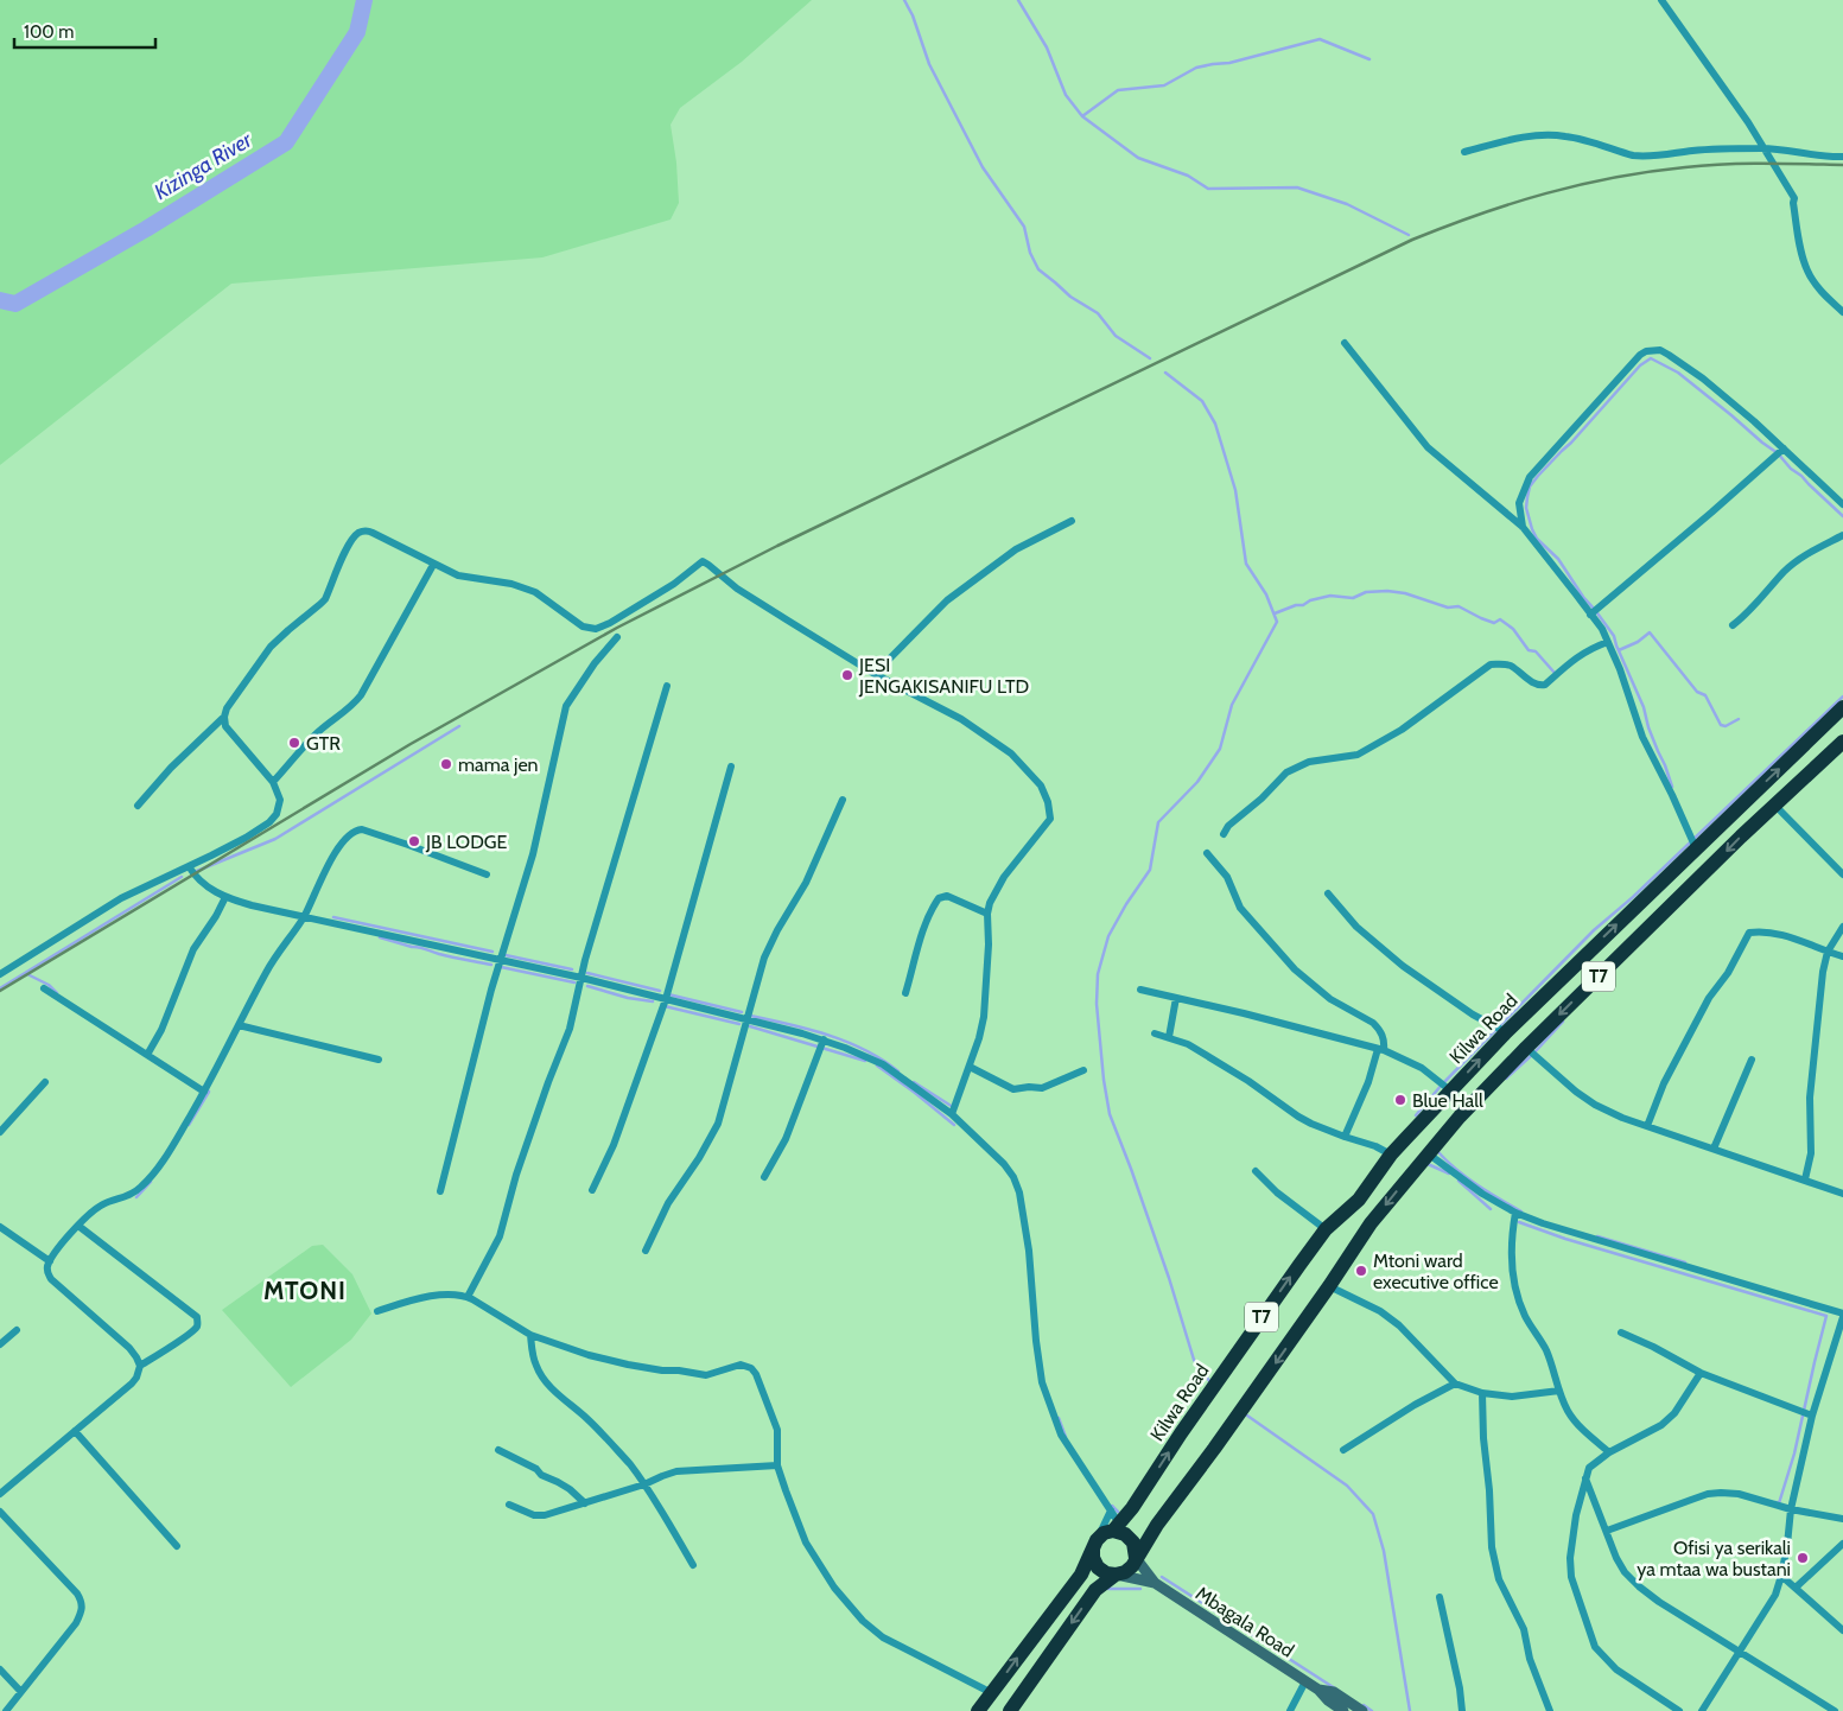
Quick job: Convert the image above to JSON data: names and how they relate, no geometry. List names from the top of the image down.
{
  "streets": {
    "highway": ["T7", "Kilwa Road"],
    "street": ["Mbagala Road"]
  },
  "crossings": [
    ["T7", "Kilwa Road"],
    ["T7", "Mbagala Road"],
    ["Kilwa Road", "Mbagala Road"]
  ],
  "districts": ["MTONI"],
  "water": ["Kizinga River"],
  "places": [
    "JESI JENGAKISANIFU LTD",
    "GTR",
    "mama jen",
    "JB LODGE",
    "Blue Hall",
    "Mtoni ward executive office",
    "Ofisi ya serikali ya mtaa wa bustani"
  ],
  "scale_bar": "100 m"
}
